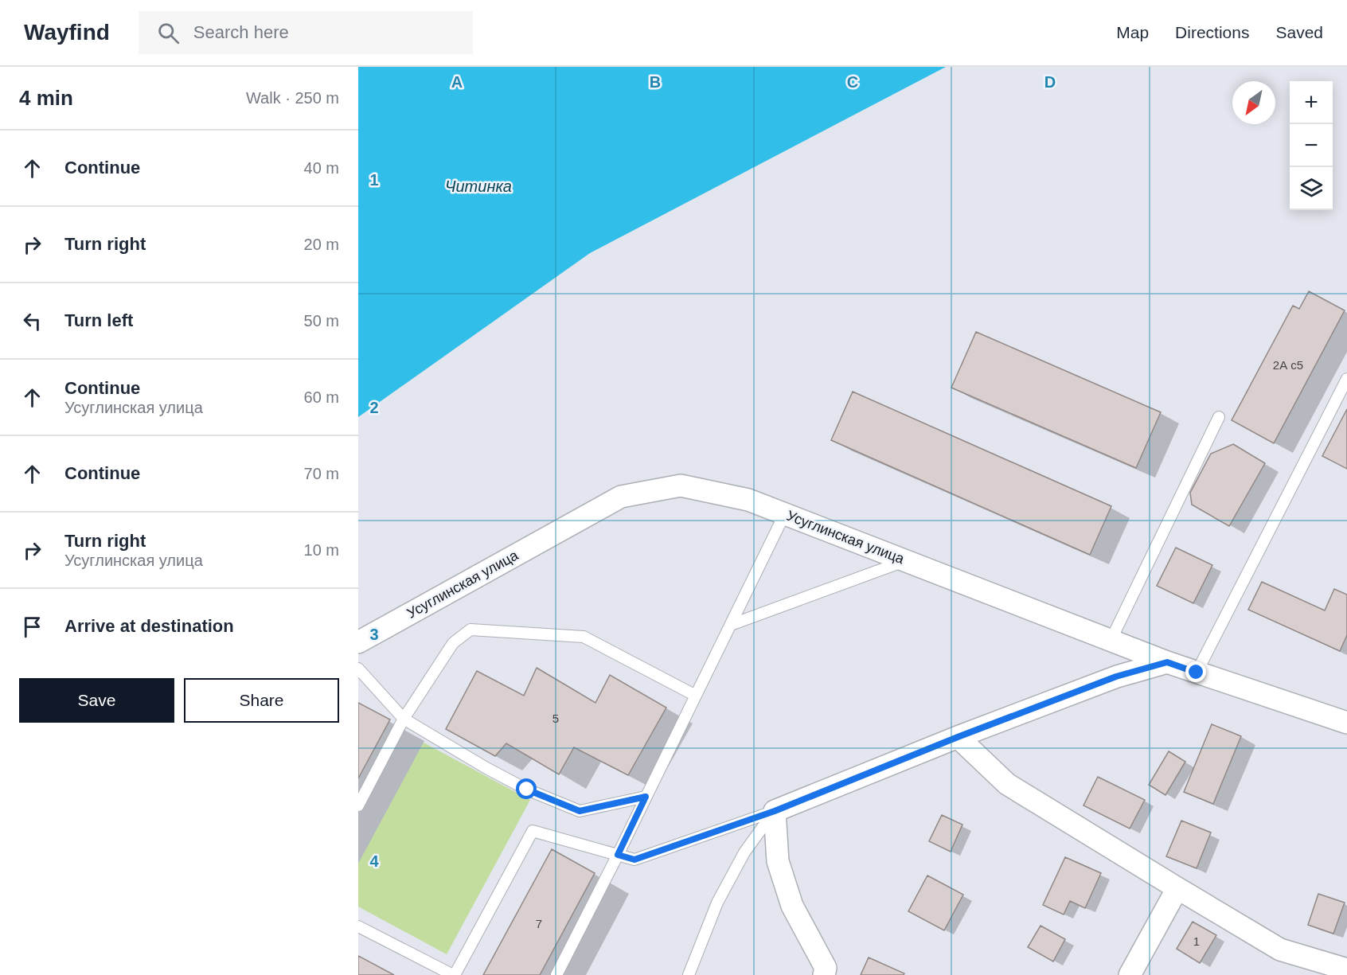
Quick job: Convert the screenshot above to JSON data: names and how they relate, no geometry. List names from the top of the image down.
{
  "streets": {
    "street": ["Усуглинская улица"]
  },
  "water": ["Читинка"],
  "house_numbers": [
    "2А с5",
    "5",
    "7",
    "1"
  ],
  "north": "bottom left",
  "page": {
    "header": "Wayfind",
    "search": "Search here",
    "nav": ["Map", "Directions", "Saved"],
    "heading": ["4 min", "Walk · 250 m"],
    "map_buttons": ["+", "−"],
    "list": [
      ["Continue", "40 m"],
      ["Turn right", "20 m"],
      ["Turn left", "50 m"],
      ["Continue", "Усуглинская улица", "60 m"],
      ["Continue", "70 m"],
      ["Turn right", "Усуглинская улица", "10 m"],
      "Arrive at destination"
    ],
    "buttons": ["Save", "Share"]
  },
  "grid": {
    "columns": [
      "A",
      "B",
      "C",
      "D"
    ],
    "rows": [
      "1",
      "2",
      "3",
      "4"
    ]
  }
}
